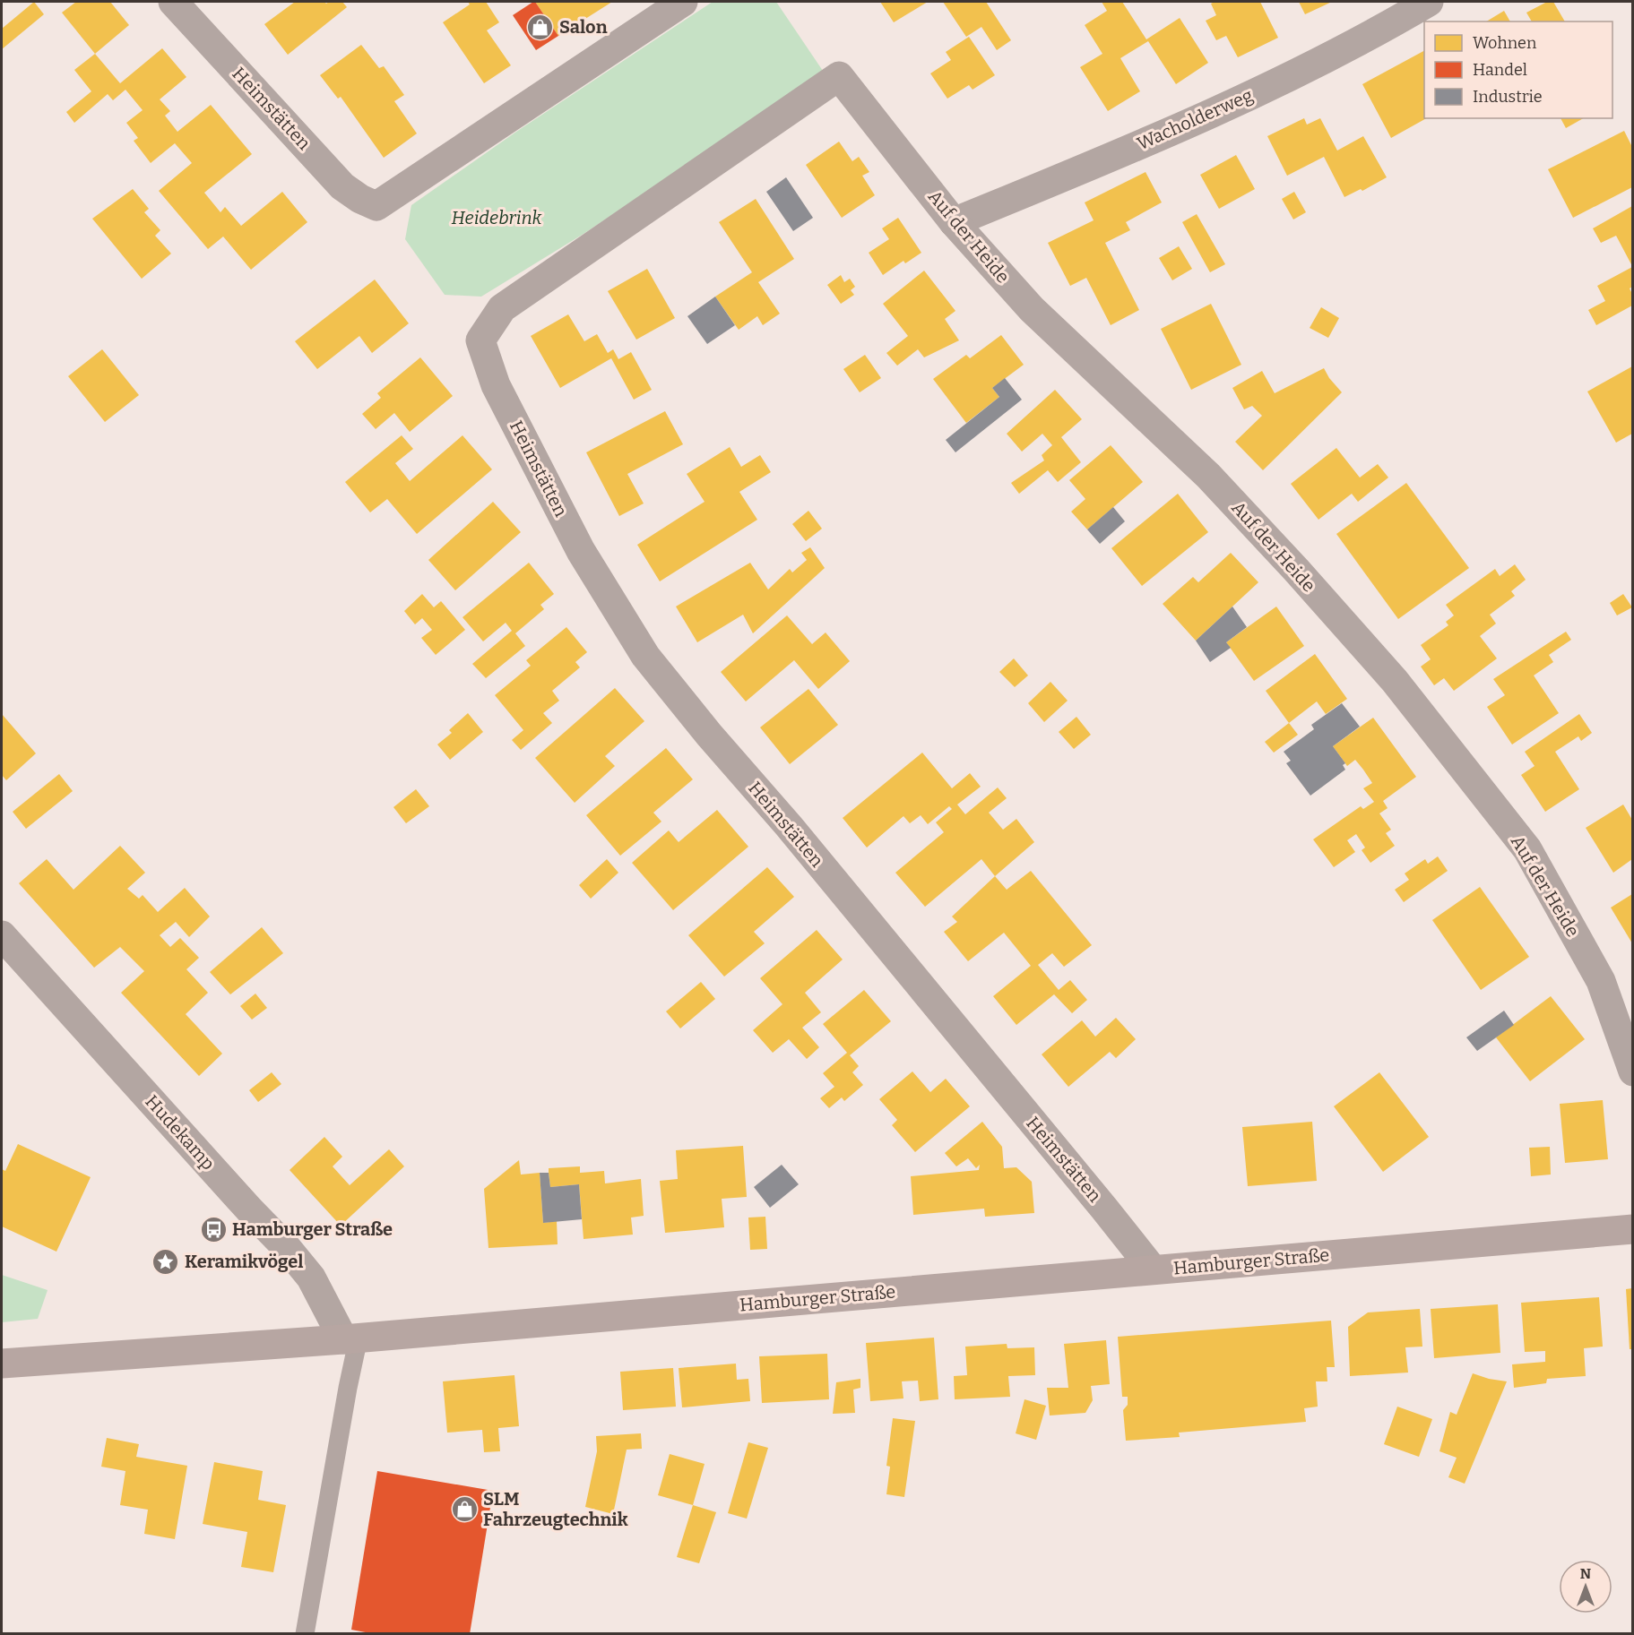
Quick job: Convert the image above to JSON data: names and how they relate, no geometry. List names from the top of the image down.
{
  "streets": {
    "main road": ["Hamburger Straße"],
    "street": [
      "Heimstätten",
      "Wacholderweg",
      "Auf der Heide",
      "Hudekamp"
    ]
  },
  "crossings": [
    ["Heimstätten", "Auf der Heide"],
    ["Heimstätten", "Hamburger Straße"],
    ["Wacholderweg", "Auf der Heide"],
    ["Hudekamp", "Hamburger Straße"]
  ],
  "parks": ["Heidebrink"],
  "places": {
    "shop": ["Salon", "SLM Fahrzeugtechnik"],
    "bus stop": ["Hamburger Straße"],
    "place": ["Keramikvögel"]
  },
  "legend": ["Wohnen", "Handel", "Industrie"],
  "north": "top"
}
